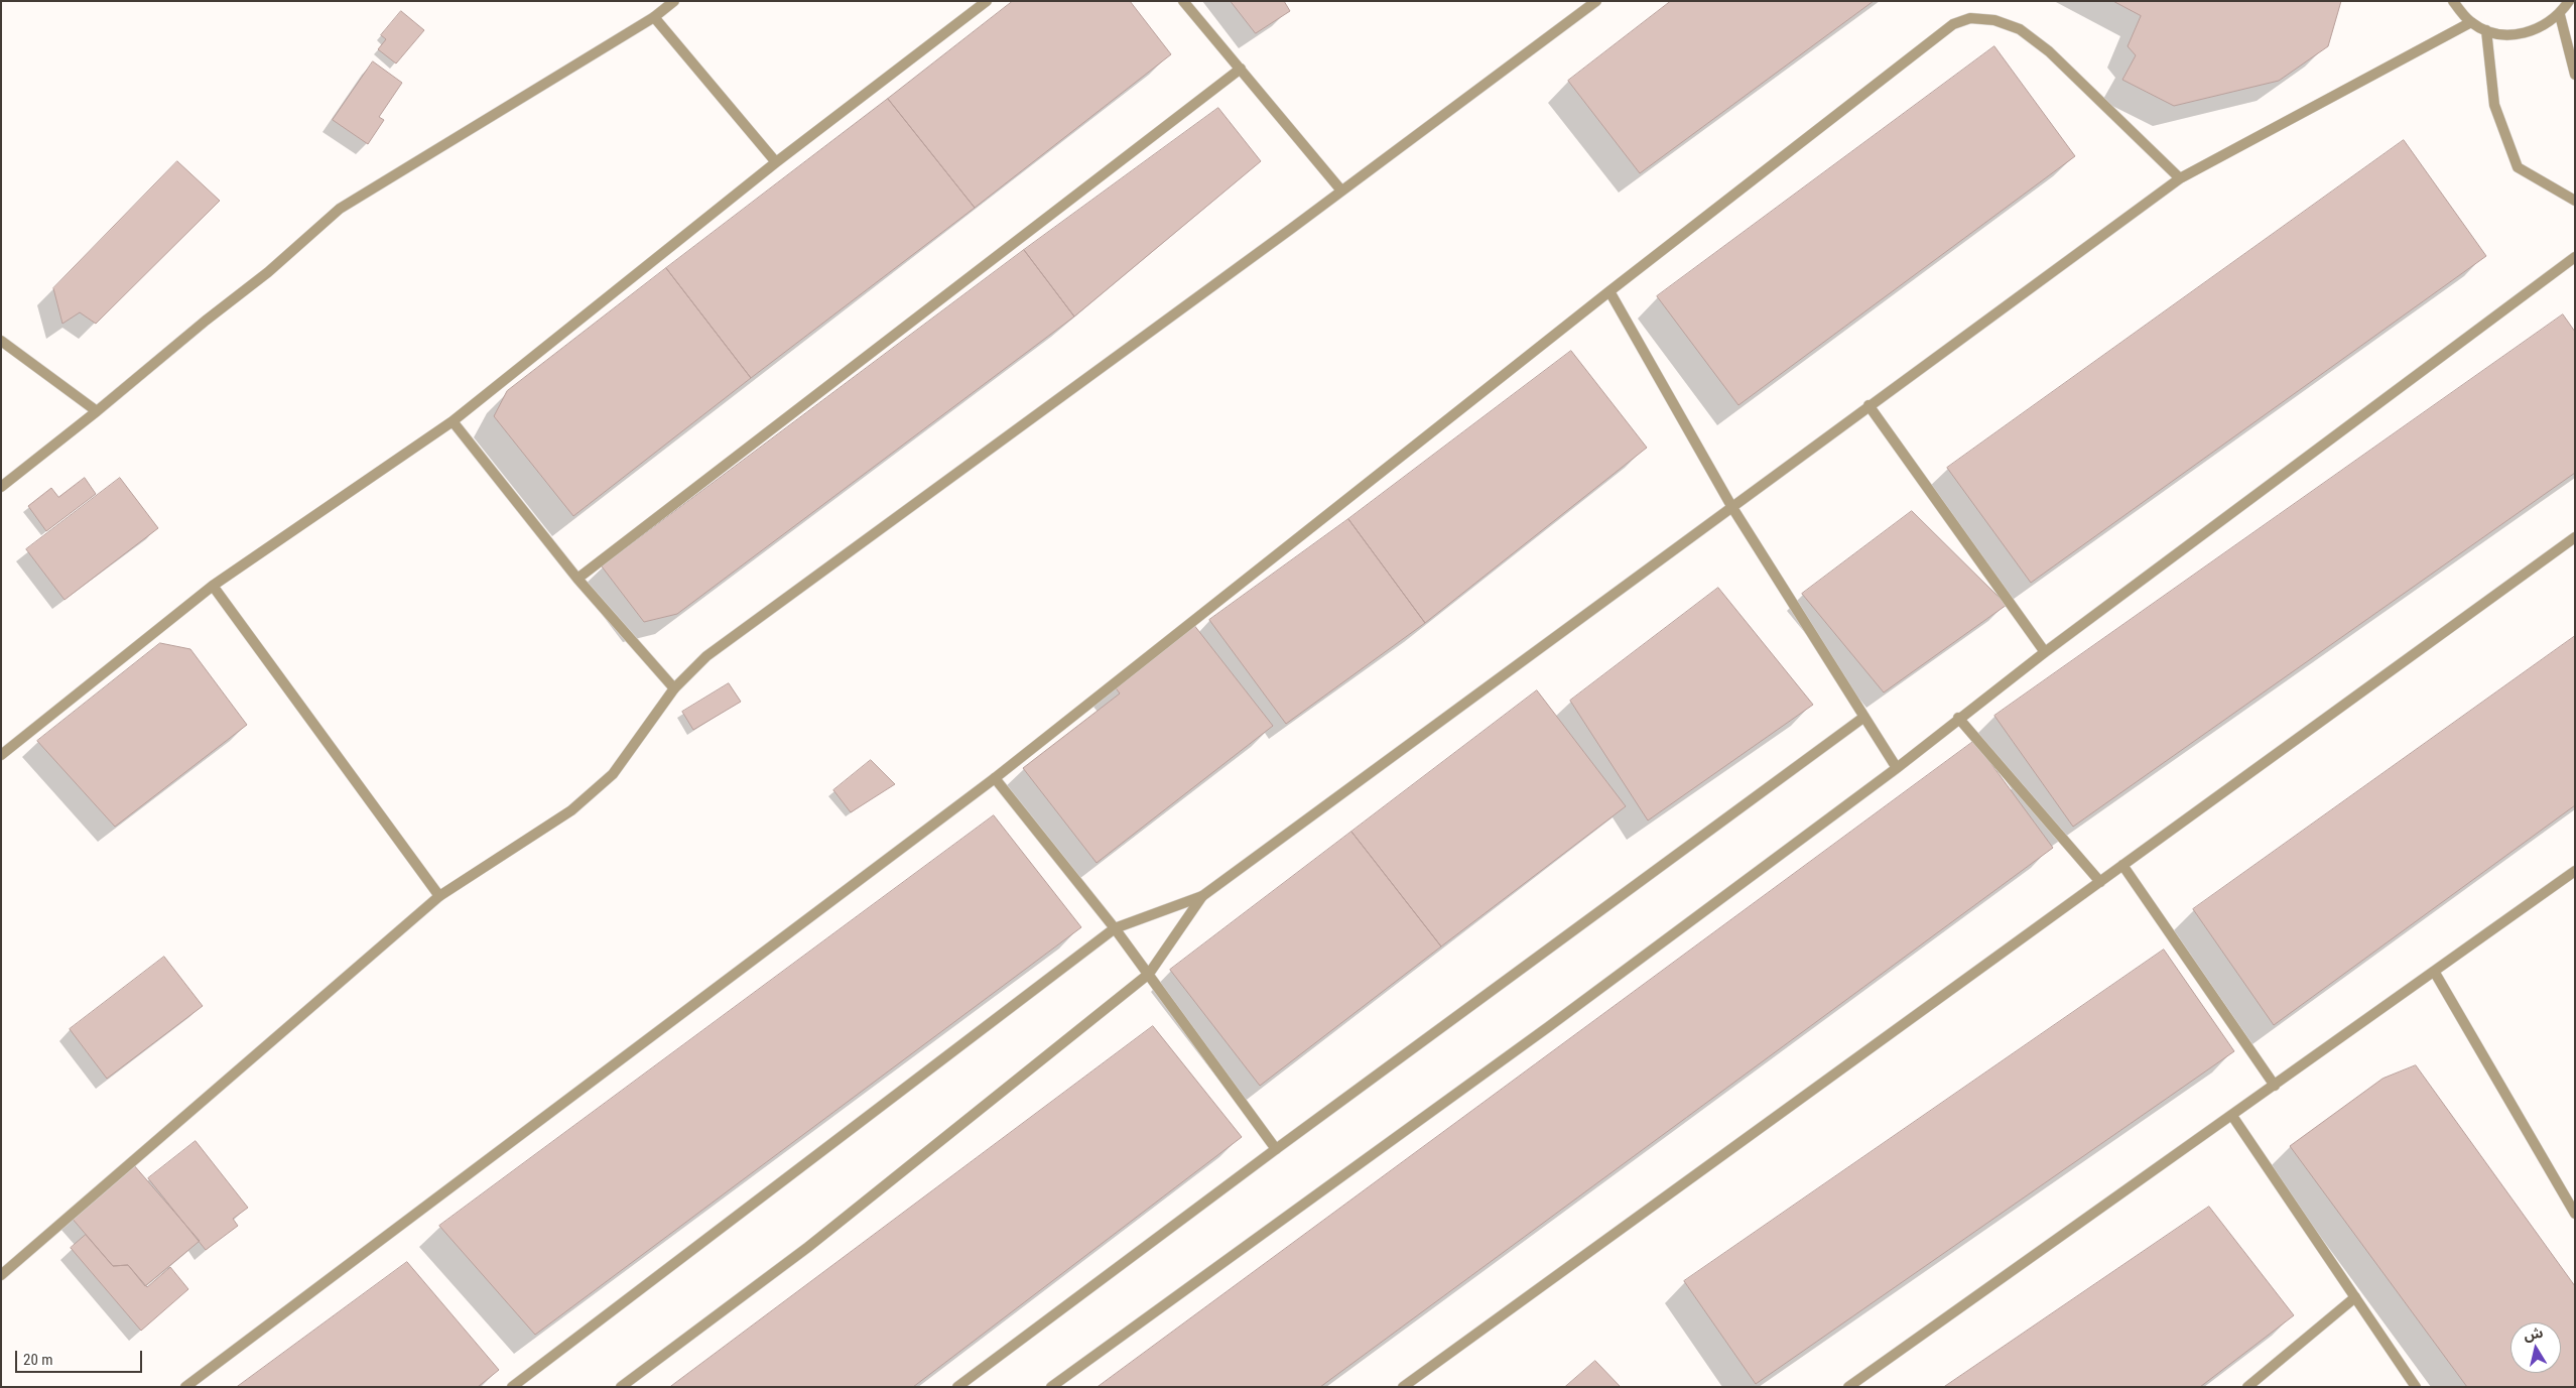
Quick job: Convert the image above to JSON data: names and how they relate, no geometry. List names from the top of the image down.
{
  "scale_bar": "20 m",
  "north": "top"
}
